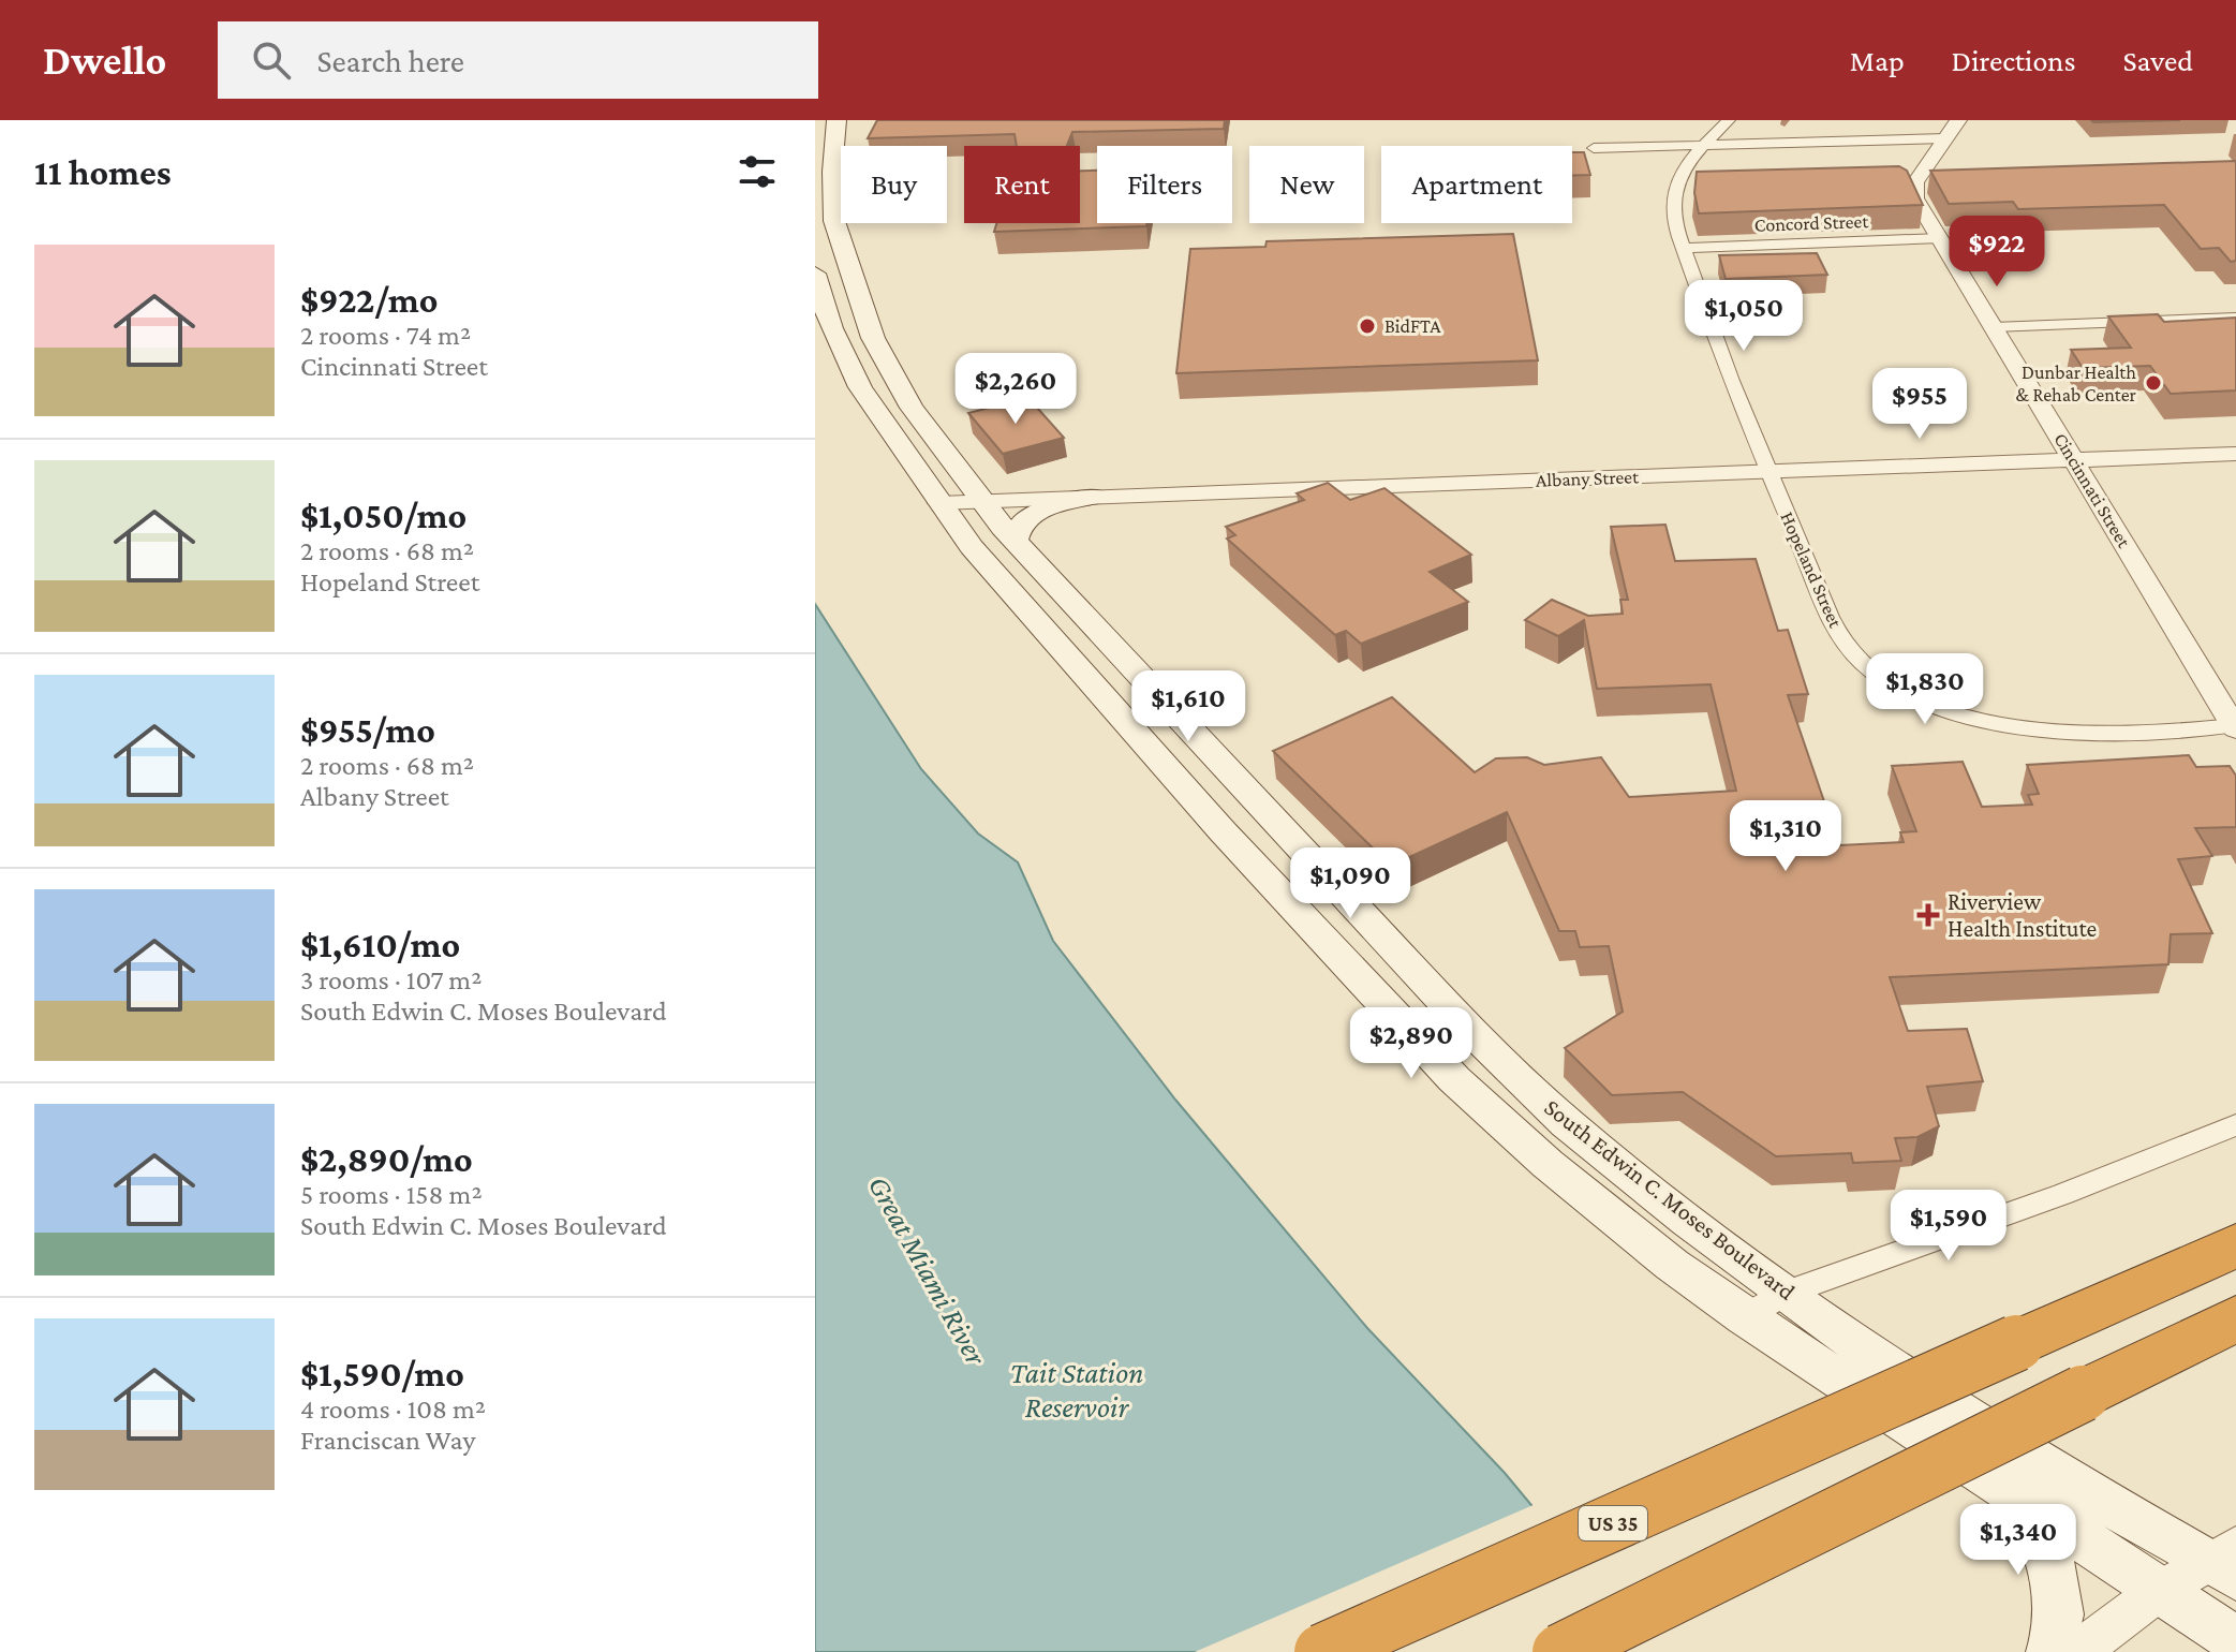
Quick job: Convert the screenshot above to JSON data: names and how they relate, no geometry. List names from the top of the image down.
{
  "streets": {
    "highway": ["US 35"],
    "main road": ["South Edwin C. Moses Boulevard"],
    "street": [
      "Concord Street",
      "Albany Street",
      "Cincinnati Street",
      "Hopeland Street"
    ]
  },
  "crossings": [
    ["Concord Street", "Cincinnati Street"],
    ["Concord Street", "Hopeland Street"],
    ["Albany Street", "Cincinnati Street"],
    ["Albany Street", "Hopeland Street"],
    ["Albany Street", "South Edwin C. Moses Boulevard"],
    ["Cincinnati Street", "Hopeland Street"]
  ],
  "water": ["Great Miami River", "Tait Station Reservoir"],
  "places": {
    "other": ["BidFTA", "Dunbar Health & Rehab Center"],
    "health": ["Riverview Health Institute"]
  },
  "page": {
    "header": "Dwello",
    "search": "Search here",
    "nav": ["Map", "Directions", "Saved"],
    "heading": "11 homes",
    "chip": [
      "Buy",
      "Rent",
      "Filters",
      "New",
      "Apartment"
    ],
    "price": [
      "$922",
      "$1,050",
      "$2,260",
      "$955",
      "$1,830",
      "$1,610",
      "$1,310",
      "$1,090",
      "$2,890",
      "$1,590",
      "$1,340"
    ],
    "list": [
      {
        "name": "$922/mo",
        "note": "2 rooms · 74 m² · Cincinnati Street"
      },
      {
        "name": "$1,050/mo",
        "note": "2 rooms · 68 m² · Hopeland Street"
      },
      {
        "name": "$955/mo",
        "note": "2 rooms · 68 m² · Albany Street"
      },
      {
        "name": "$1,610/mo",
        "note": "3 rooms · 107 m² · South Edwin C. Moses Boulevard"
      },
      {
        "name": "$2,890/mo",
        "note": "5 rooms · 158 m² · South Edwin C. Moses Boulevard"
      },
      {
        "name": "$1,590/mo",
        "note": "4 rooms · 108 m² · Franciscan Way"
      }
    ]
  }
}
